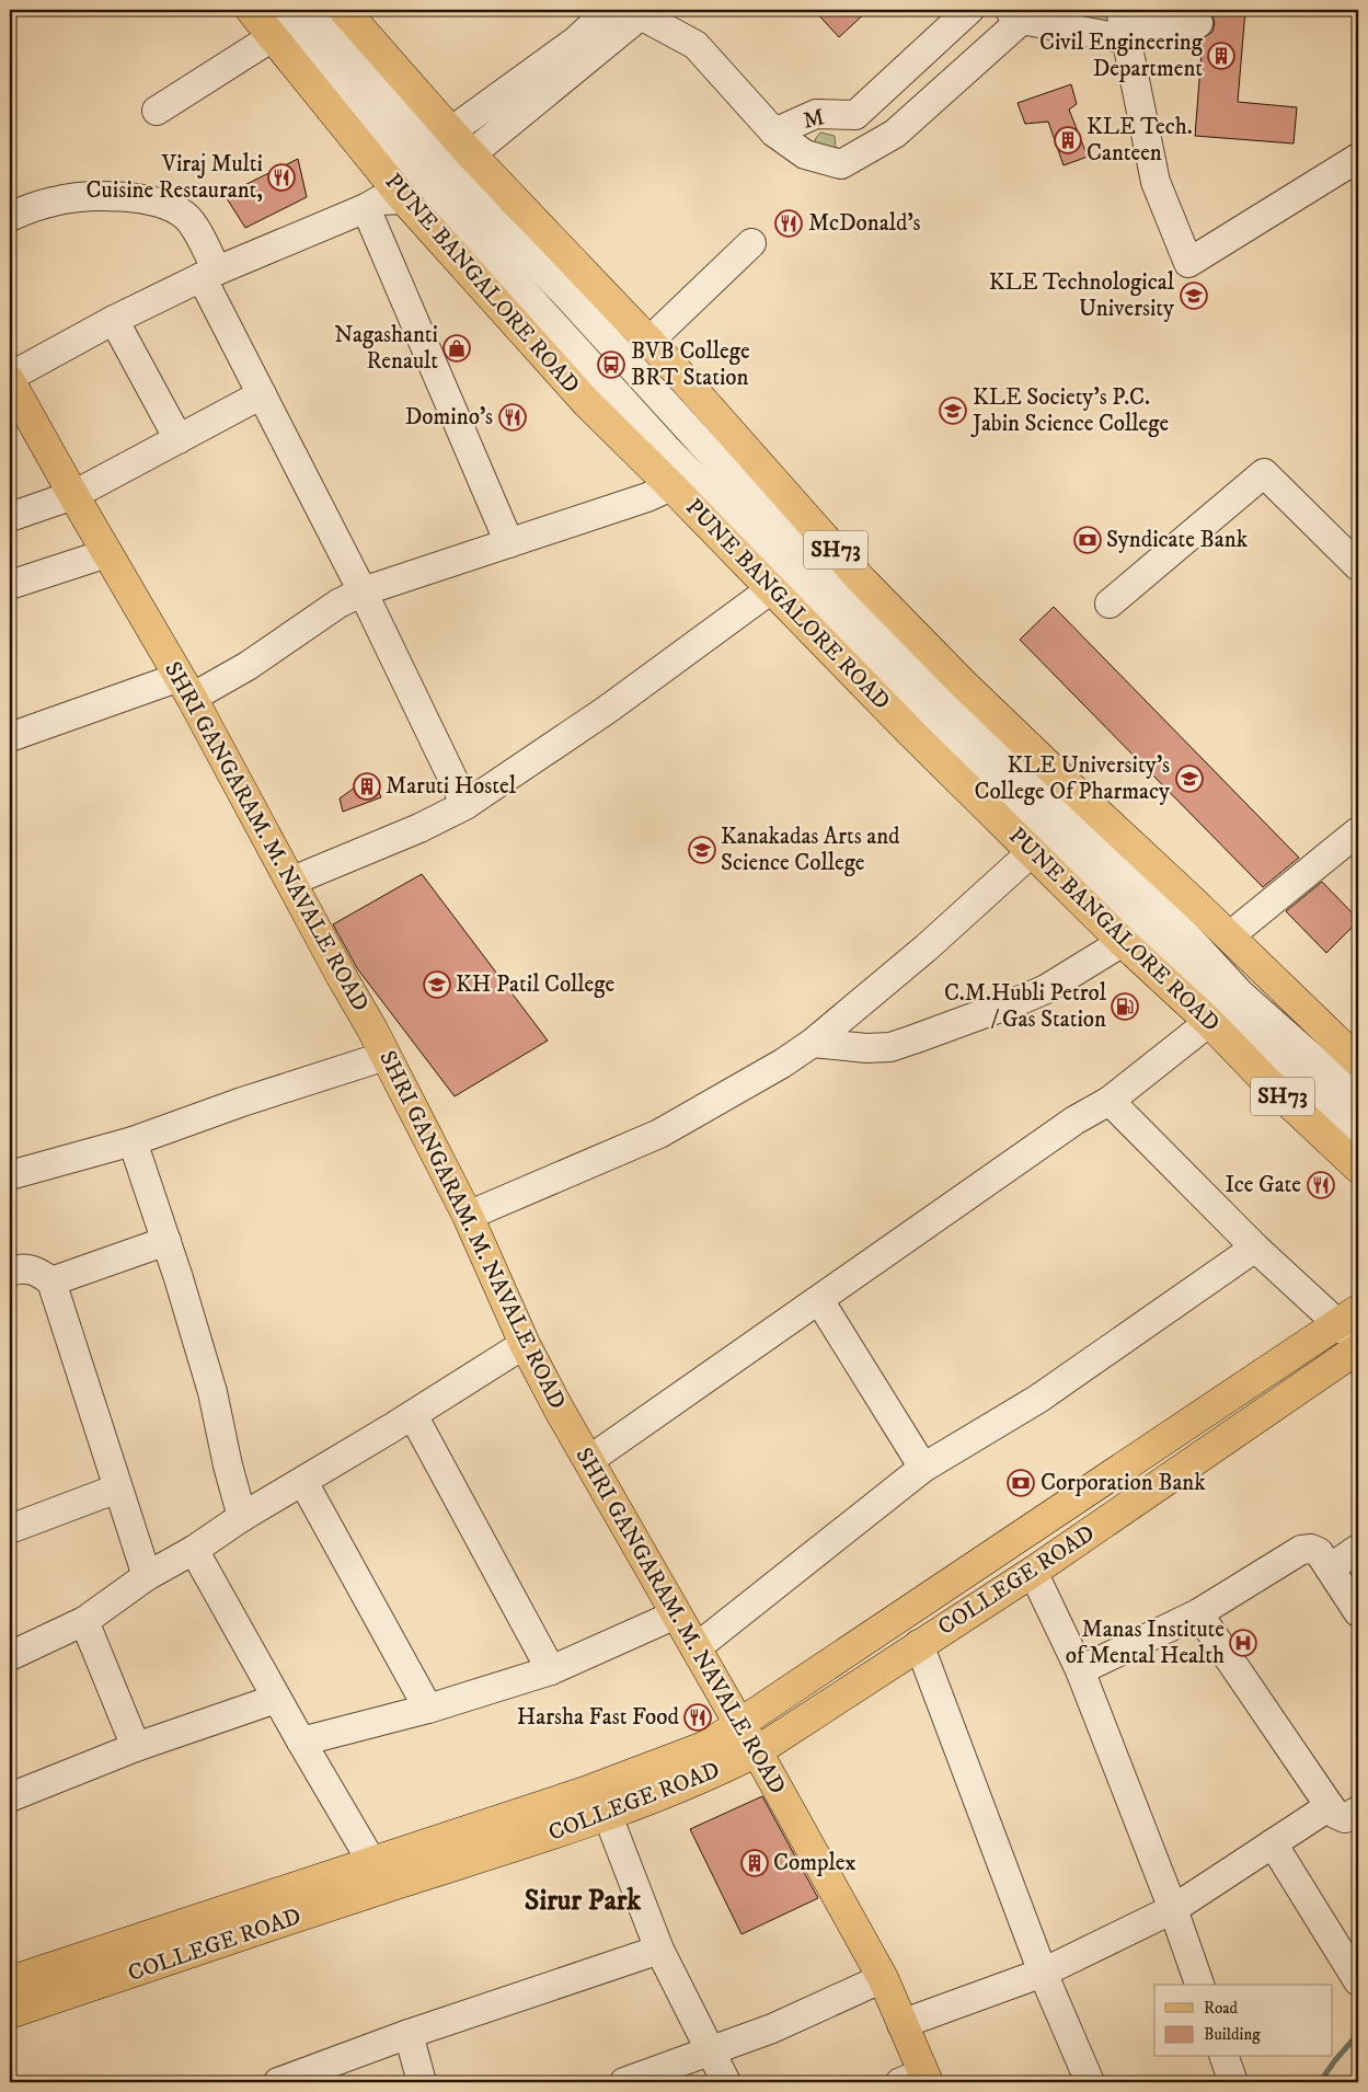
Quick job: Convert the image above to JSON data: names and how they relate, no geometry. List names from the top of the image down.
{
  "streets": {
    "main road": [
      "PUNE BANGALORE ROAD",
      "SH73",
      "SHRI GANGARAM. M. NAVALE ROAD",
      "COLLEGE ROAD"
    ]
  },
  "crossings": [
    ["SHRI GANGARAM. M. NAVALE ROAD", "COLLEGE ROAD"]
  ],
  "districts": ["Sirur Park"],
  "places": {
    "building": [
      "Civil Engineering Department",
      "KLE Tech. Canteen",
      "Maruti Hostel",
      "Complex"
    ],
    "restaurant": [
      "Viraj Multi Cuisine Restaurant,",
      "McDonald's",
      "Domino's",
      "Ice Gate",
      "Harsha Fast Food"
    ],
    "school or university": [
      "KLE Technological University",
      "KLE Society's P.C. Jabin Science College",
      "KLE University's College Of Pharmacy",
      "Kanakadas Arts and Science College",
      "KH Patil College"
    ],
    "shop": ["Nagashanti Renault"],
    "bus stop": ["BVB College BRT Station"],
    "bank": ["Syndicate Bank", "Corporation Bank"],
    "fuel station": ["C.M.Hubli Petrol / Gas Station"],
    "hospital": ["Manas Institute of Mental Health"]
  },
  "legend": ["Road", "Building"]
}
